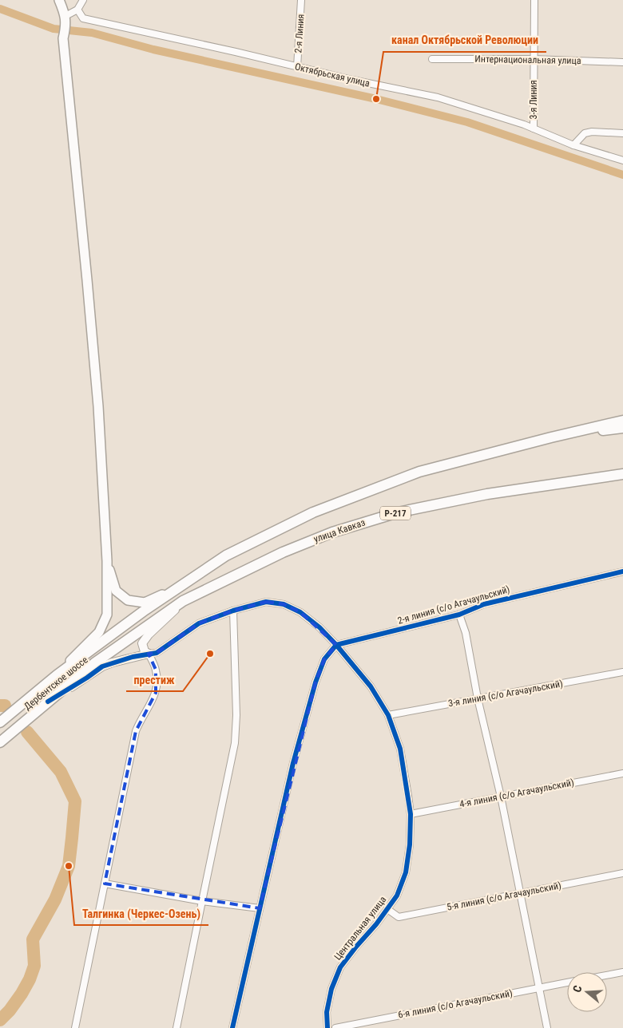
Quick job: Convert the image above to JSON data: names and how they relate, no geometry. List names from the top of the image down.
{
  "streets": {
    "highway": ["Р-217", "улица Кавказ", "Дербентское шоссе"],
    "street": [
      "2-я Линия",
      "Интернациональная улица",
      "Октябрьская улица",
      "3-я Линия",
      "2-я линия (с/о Агачаульский)",
      "3-я линия (с/о Агачаульский)",
      "4-я линия (с/о Агачаульский)",
      "5-я линия (с/о Агачаульский)",
      "Центральная улица",
      "6-я линия (с/о Агачаульский)"
    ]
  },
  "crossings": [
    ["2-я Линия", "Октябрьская улица"],
    ["Интернациональная улица", "3-я Линия"],
    ["Октябрьская улица", "3-я Линия"],
    ["улица Кавказ", "Дербентское шоссе"],
    ["2-я линия (с/о Агачаульский)", "Центральная улица"],
    ["3-я линия (с/о Агачаульский)", "Центральная улица"],
    ["4-я линия (с/о Агачаульский)", "Центральная улица"],
    ["5-я линия (с/о Агачаульский)", "Центральная улица"]
  ],
  "places": ["канал Октябрьской Революции", "престиж", "Талгинка (Черкес-Озень)"],
  "north": "left"
}
